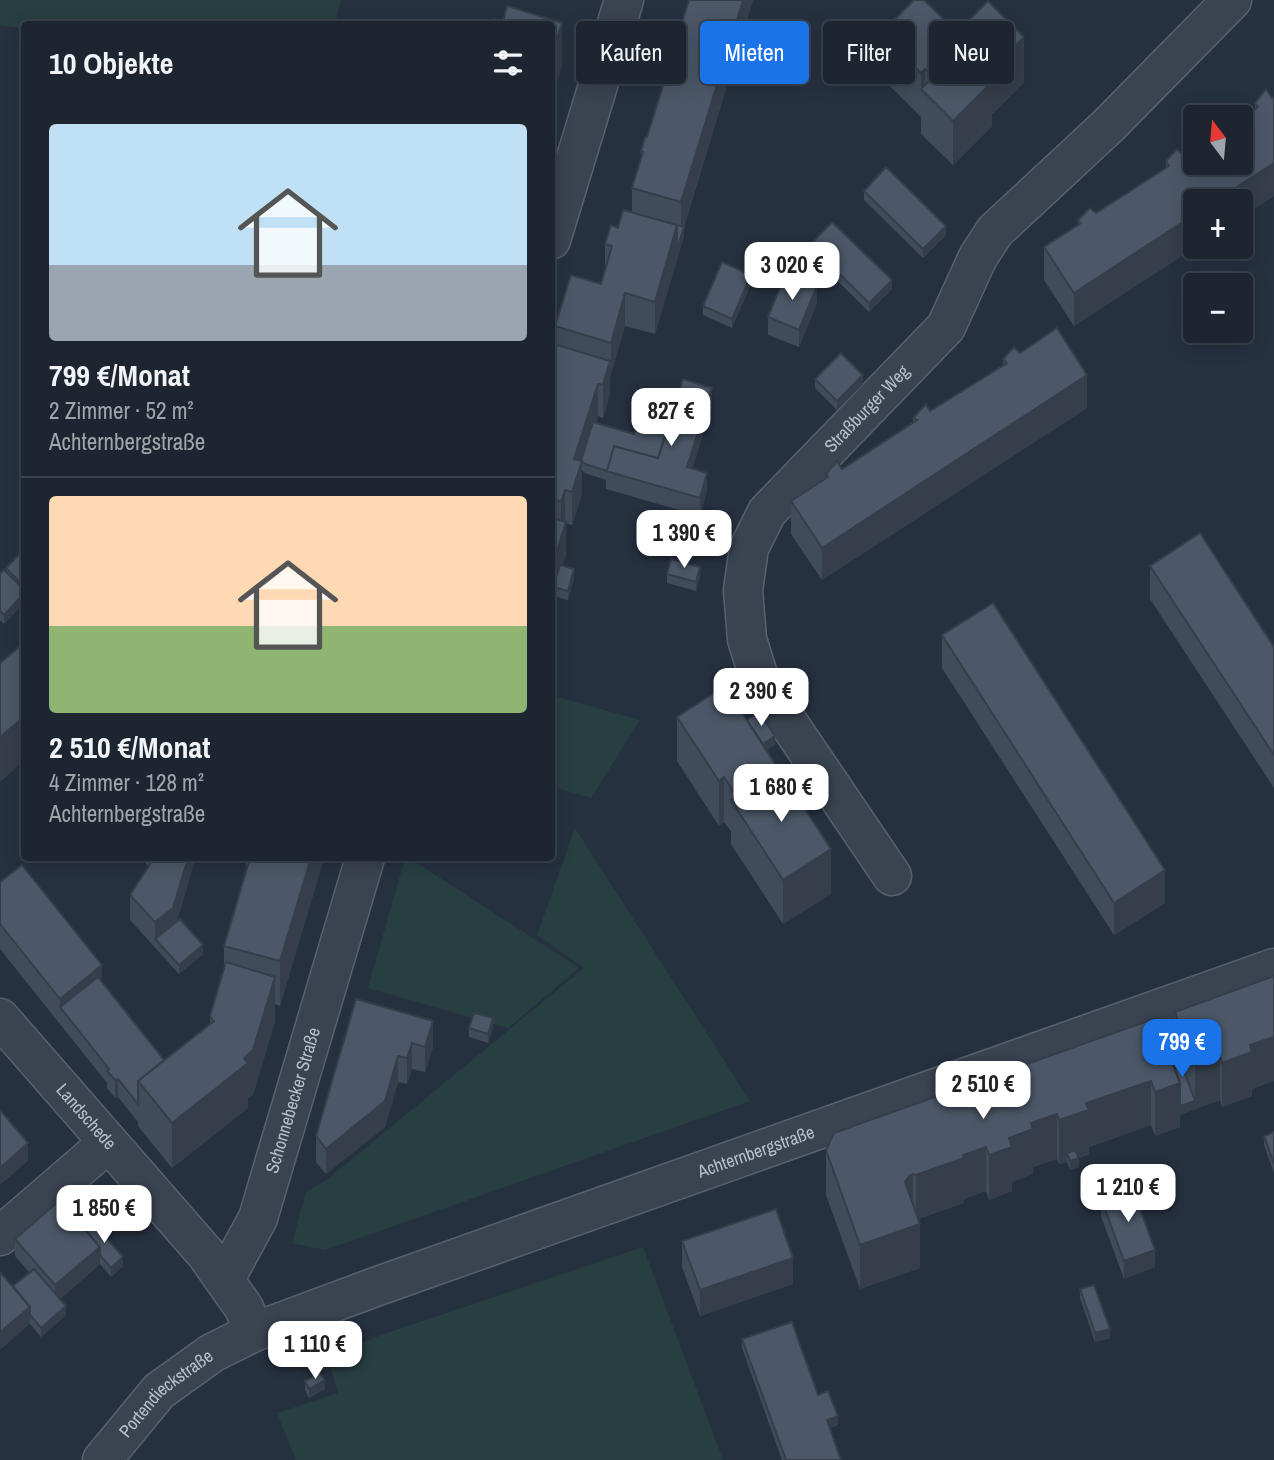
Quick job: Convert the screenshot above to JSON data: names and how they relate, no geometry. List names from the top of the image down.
{
  "streets": {
    "street": [
      "Straßburger Weg",
      "Schonnebecker Straße",
      "Landschede",
      "Achternbergstraße",
      "Portendieckstraße"
    ]
  },
  "crossings": [
    ["Schonnebecker Straße", "Landschede"],
    ["Achternbergstraße", "Portendieckstraße"]
  ],
  "north": "top",
  "page": {
    "chip": [
      "Kaufen",
      "Mieten",
      "Filter",
      "Neu"
    ],
    "heading": "10 Objekte",
    "map_buttons": ["+", "−"],
    "list": [
      {
        "name": "799 €/Monat",
        "note": "2 Zimmer · 52 m² · Achternbergstraße"
      },
      {
        "name": "2 510 €/Monat",
        "note": "4 Zimmer · 128 m² · Achternbergstraße"
      }
    ],
    "price": [
      "3 020 €",
      "827 €",
      "1 390 €",
      "2 390 €",
      "1 680 €",
      "799 €",
      "2 510 €",
      "1 210 €",
      "1 850 €",
      "1 110 €"
    ]
  }
}
